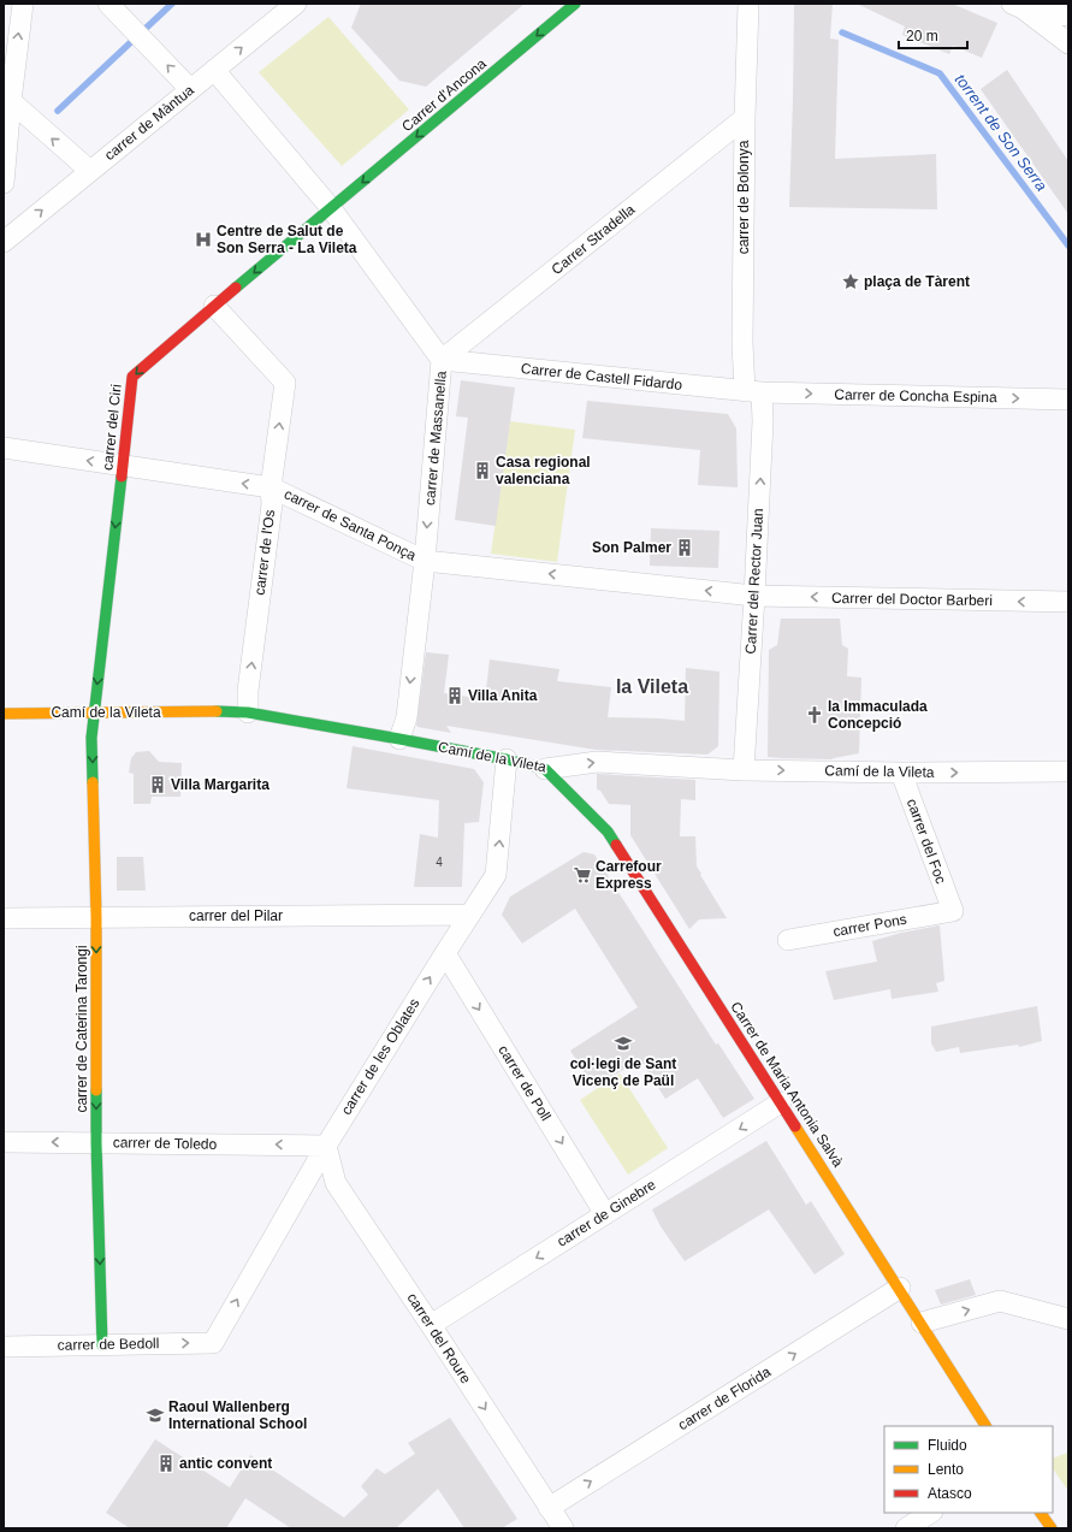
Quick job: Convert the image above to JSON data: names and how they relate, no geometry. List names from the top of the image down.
{
  "streets": {
    "street": [
      "Carrer d'Ancona",
      "carrer de Màntua",
      "carrer de Bolonya",
      "Carrer Stradella",
      "Carrer de Castell Fidardo",
      "Carrer de Concha Espina",
      "carrer del Ciri",
      "carrer de Massanella",
      "carrer de Santa Ponça",
      "carrer de l'Os",
      "Carrer del Rector Juan",
      "Carrer del Doctor Barberi",
      "Camí de la Vileta",
      "carrer del Foc",
      "carrer del Pilar",
      "carrer Pons",
      "carrer de Caterina Tarongi",
      "carrer de les Oblates",
      "carrer de Poll",
      "Carrer de Maria Antonia Salvà",
      "carrer de Toledo",
      "carrer de Ginebre",
      "carrer del Roure",
      "carrer de Bedoll",
      "carrer de Florida"
    ]
  },
  "crossings": [
    ["Carrer d'Ancona", "carrer del Ciri"],
    ["Carrer d'Ancona", "carrer de Massanella"],
    ["carrer de Màntua", "carrer de Massanella"],
    ["carrer de Bolonya", "Carrer Stradella"],
    ["carrer de Bolonya", "Carrer de Castell Fidardo"],
    ["carrer de Bolonya", "Carrer de Concha Espina"],
    ["carrer de Bolonya", "Carrer del Rector Juan"],
    ["Carrer Stradella", "Carrer de Castell Fidardo"],
    ["Carrer Stradella", "carrer de Massanella"],
    ["Carrer de Castell Fidardo", "Carrer de Concha Espina"],
    ["Carrer de Castell Fidardo", "carrer de Massanella"],
    ["Carrer de Castell Fidardo", "Carrer del Rector Juan"],
    ["Carrer de Concha Espina", "Carrer del Rector Juan"],
    ["carrer del Ciri", "carrer de Massanella"],
    ["carrer del Ciri", "carrer de Santa Ponça"],
    ["carrer del Ciri", "carrer de l'Os"],
    ["carrer del Ciri", "Camí de la Vileta"],
    ["carrer del Ciri", "carrer de Caterina Tarongi"],
    ["carrer de Massanella", "carrer de Santa Ponça"],
    ["carrer de Massanella", "Camí de la Vileta"],
    ["carrer de Santa Ponça", "carrer de l'Os"],
    ["carrer de Santa Ponça", "Carrer del Rector Juan"],
    ["carrer de Santa Ponça", "Carrer del Doctor Barberi"],
    ["carrer de l'Os", "Camí de la Vileta"],
    ["Carrer del Rector Juan", "Carrer del Doctor Barberi"],
    ["Carrer del Rector Juan", "Camí de la Vileta"],
    ["Camí de la Vileta", "carrer del Foc"],
    ["Camí de la Vileta", "carrer de Caterina Tarongi"],
    ["Camí de la Vileta", "carrer de les Oblates"],
    ["Camí de la Vileta", "Carrer de Maria Antonia Salvà"],
    ["carrer del Foc", "carrer Pons"],
    ["carrer del Pilar", "carrer de Caterina Tarongi"],
    ["carrer del Pilar", "carrer de les Oblates"],
    ["carrer de Caterina Tarongi", "carrer de Toledo"],
    ["carrer de Caterina Tarongi", "carrer de Bedoll"],
    ["carrer de les Oblates", "carrer de Poll"],
    ["carrer de les Oblates", "carrer de Toledo"],
    ["carrer de les Oblates", "carrer del Roure"],
    ["carrer de les Oblates", "carrer de Bedoll"],
    ["carrer de Poll", "carrer de Ginebre"],
    ["Carrer de Maria Antonia Salvà", "carrer de Ginebre"],
    ["Carrer de Maria Antonia Salvà", "carrer de Florida"],
    ["carrer de Toledo", "carrer del Roure"],
    ["carrer de Ginebre", "carrer del Roure"],
    ["carrer del Roure", "carrer de Florida"]
  ],
  "one_way": [
    "Carrer d'Ancona",
    "carrer de Màntua",
    "Carrer de Concha Espina",
    "carrer del Ciri",
    "carrer de Massanella",
    "carrer de Santa Ponça",
    "carrer de l'Os",
    "Carrer del Rector Juan",
    "Carrer del Doctor Barberi",
    "Camí de la Vileta",
    "carrer de Caterina Tarongi",
    "carrer de les Oblates",
    "carrer de Poll",
    "carrer de Toledo",
    "carrer de Ginebre",
    "carrer del Roure",
    "carrer de Bedoll",
    "carrer de Florida"
  ],
  "districts": ["la Vileta"],
  "water": ["torrent de Son Serra"],
  "places": {
    "hospital": ["Centre de Salut de Son Serra - La Vileta"],
    "place": ["plaça de Tàrent"],
    "building": [
      "Casa regional valenciana",
      "Son Palmer",
      "Villa Anita",
      "Villa Margarita",
      "antic convent"
    ],
    "church": ["la Immaculada Concepció"],
    "supermarket": ["Carrefour Express"],
    "school or university": ["col·legi de Sant Vicenç de Paül", "Raoul Wallenberg International School"]
  },
  "house_numbers": ["4"],
  "legend": ["Fluido", "Lento", "Atasco"],
  "scale_bar": "20 m"
}
